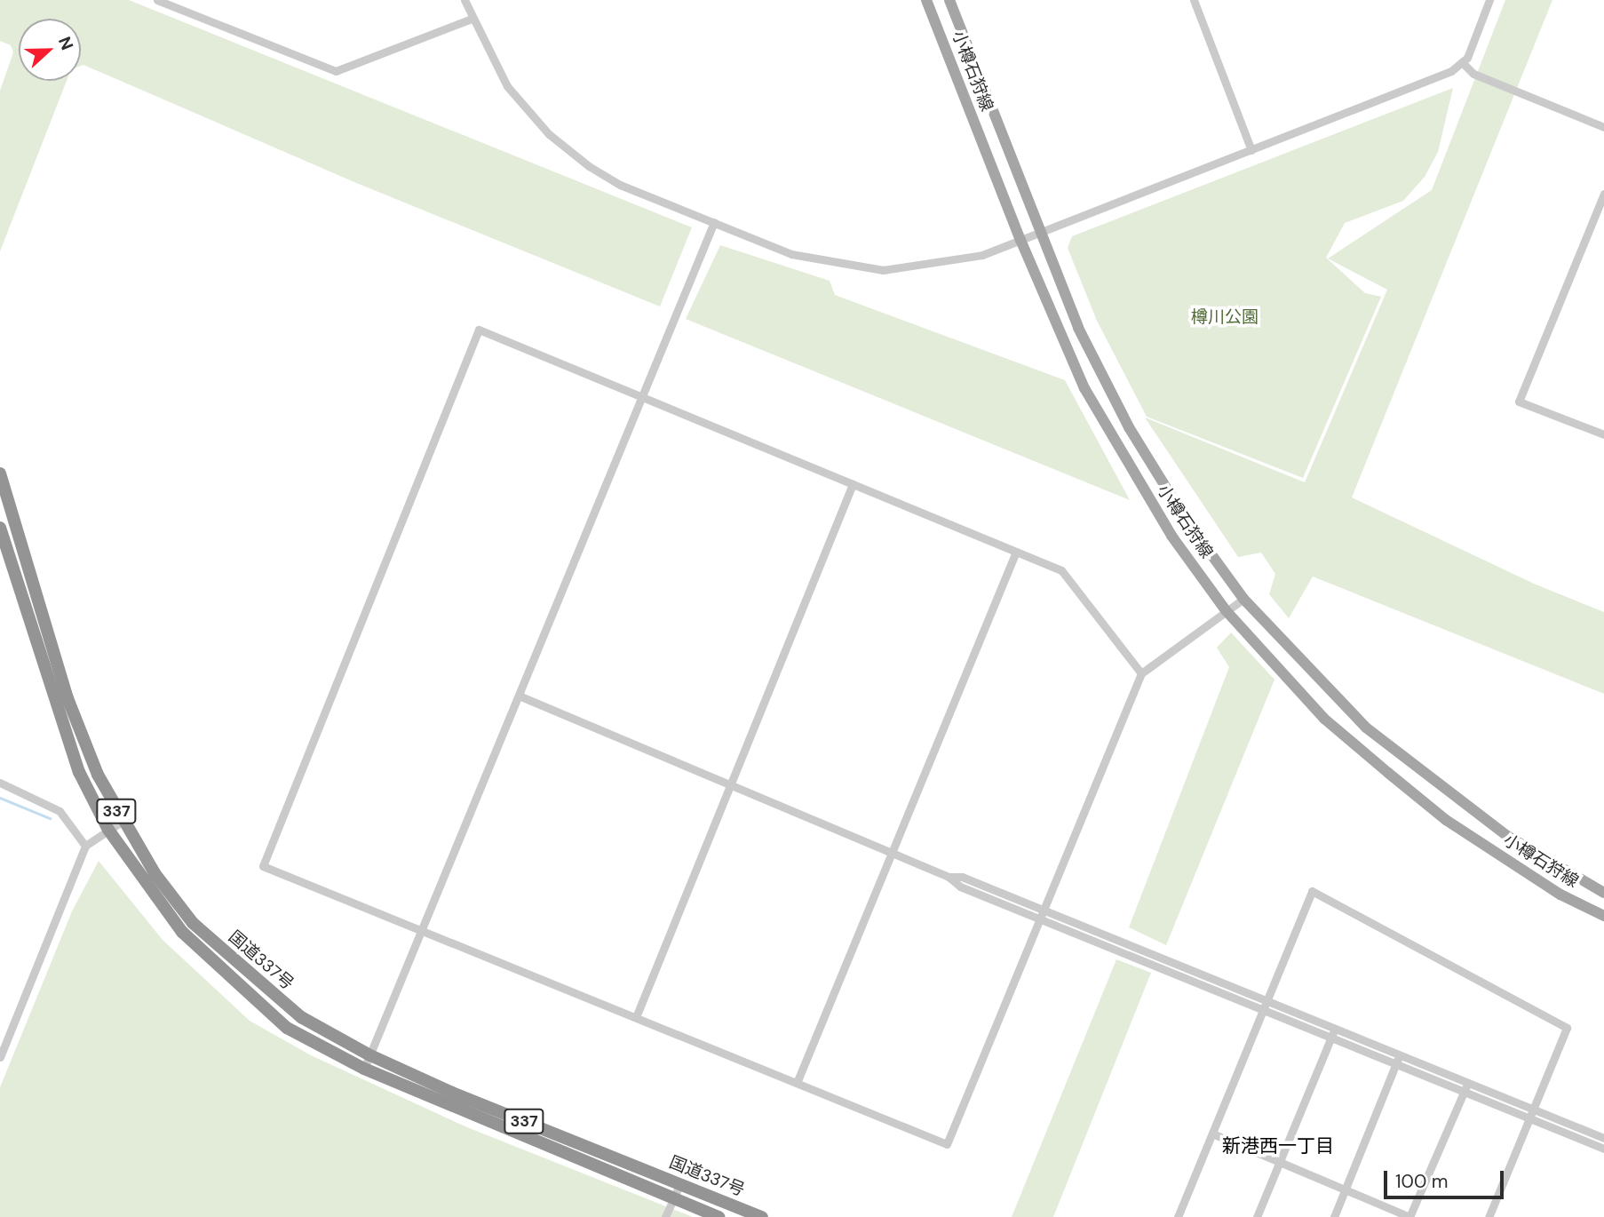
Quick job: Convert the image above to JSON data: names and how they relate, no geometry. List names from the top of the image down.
{
  "streets": {
    "highway": ["337", "国道337号"],
    "main road": ["小樽石狩線"]
  },
  "districts": ["新港西一丁目"],
  "parks": ["樽川公園"],
  "scale_bar": "100 m",
  "north": "right"
}
